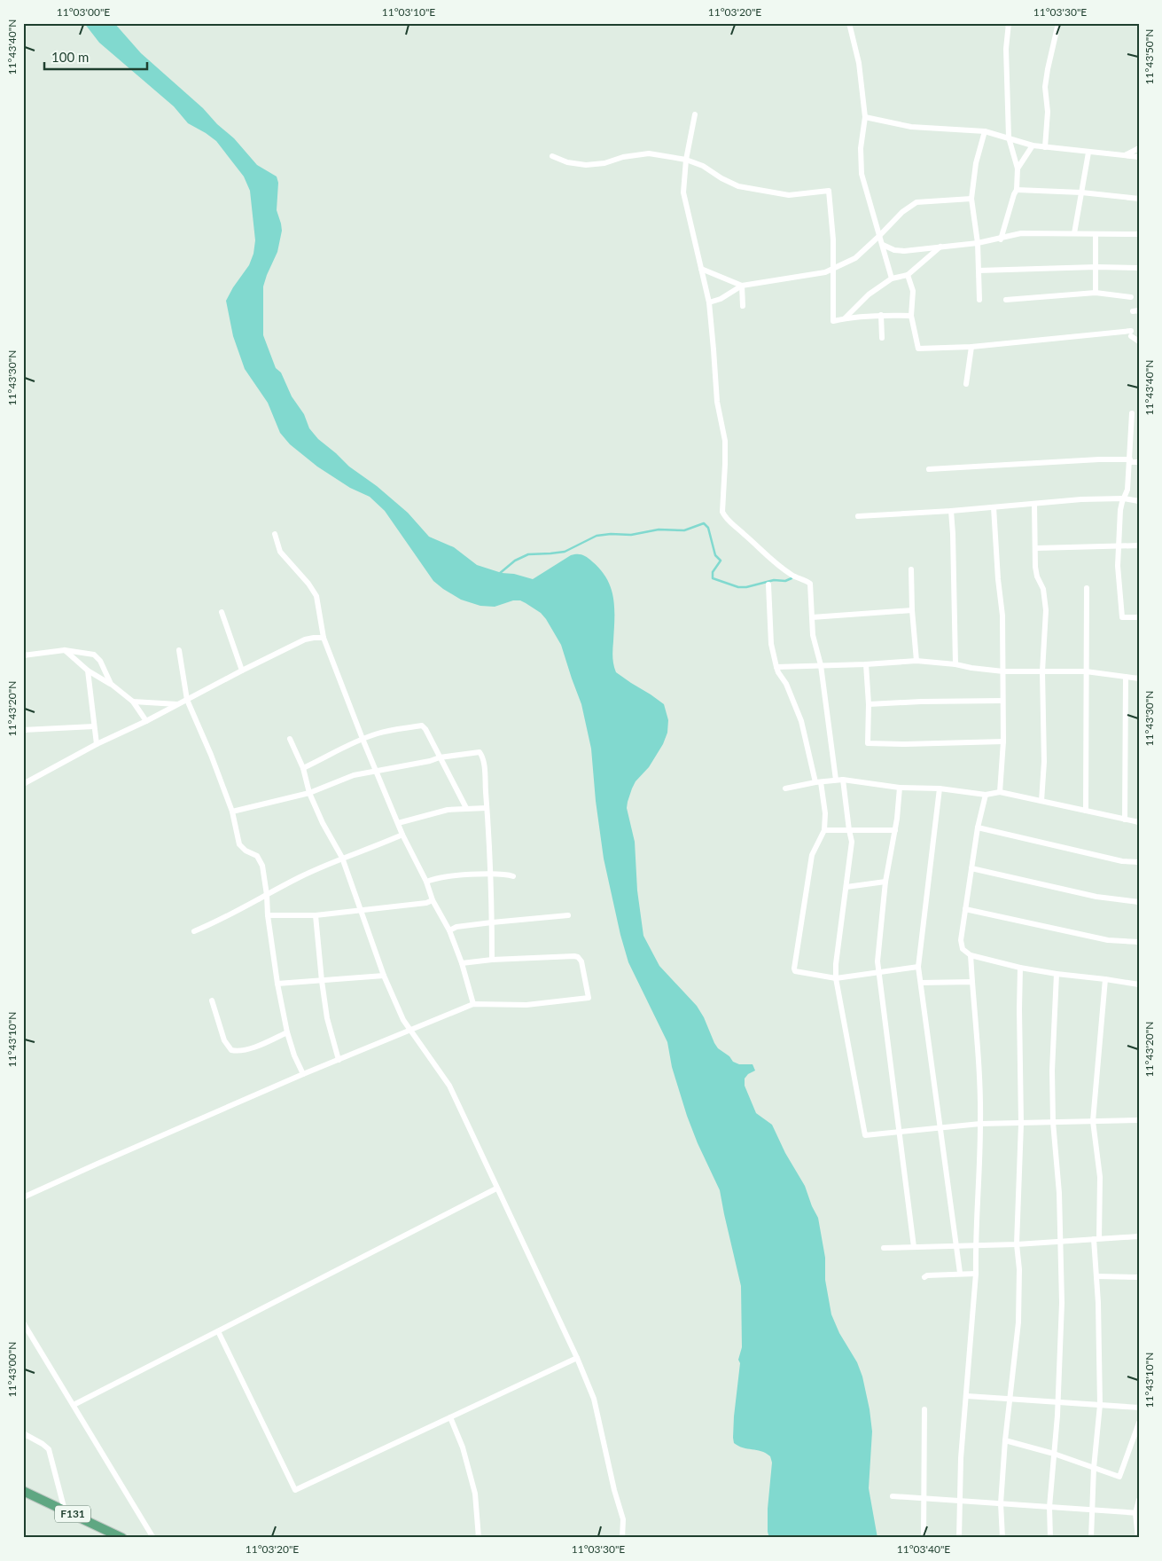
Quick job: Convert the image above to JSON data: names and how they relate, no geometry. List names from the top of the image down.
{
  "streets": {
    "main road": ["F131"]
  },
  "scale_bar": "100 m",
  "coordinates": [
    "11°03'00\"E",
    "11°03'10\"E",
    "11°03'20\"E",
    "11°03'30\"E",
    "11°43'40\"N",
    "11°43'50\"N",
    "11°43'30\"N",
    "11°43'20\"N",
    "11°43'10\"N",
    "11°43'00\"N",
    "11°03'40\"E"
  ]
}
